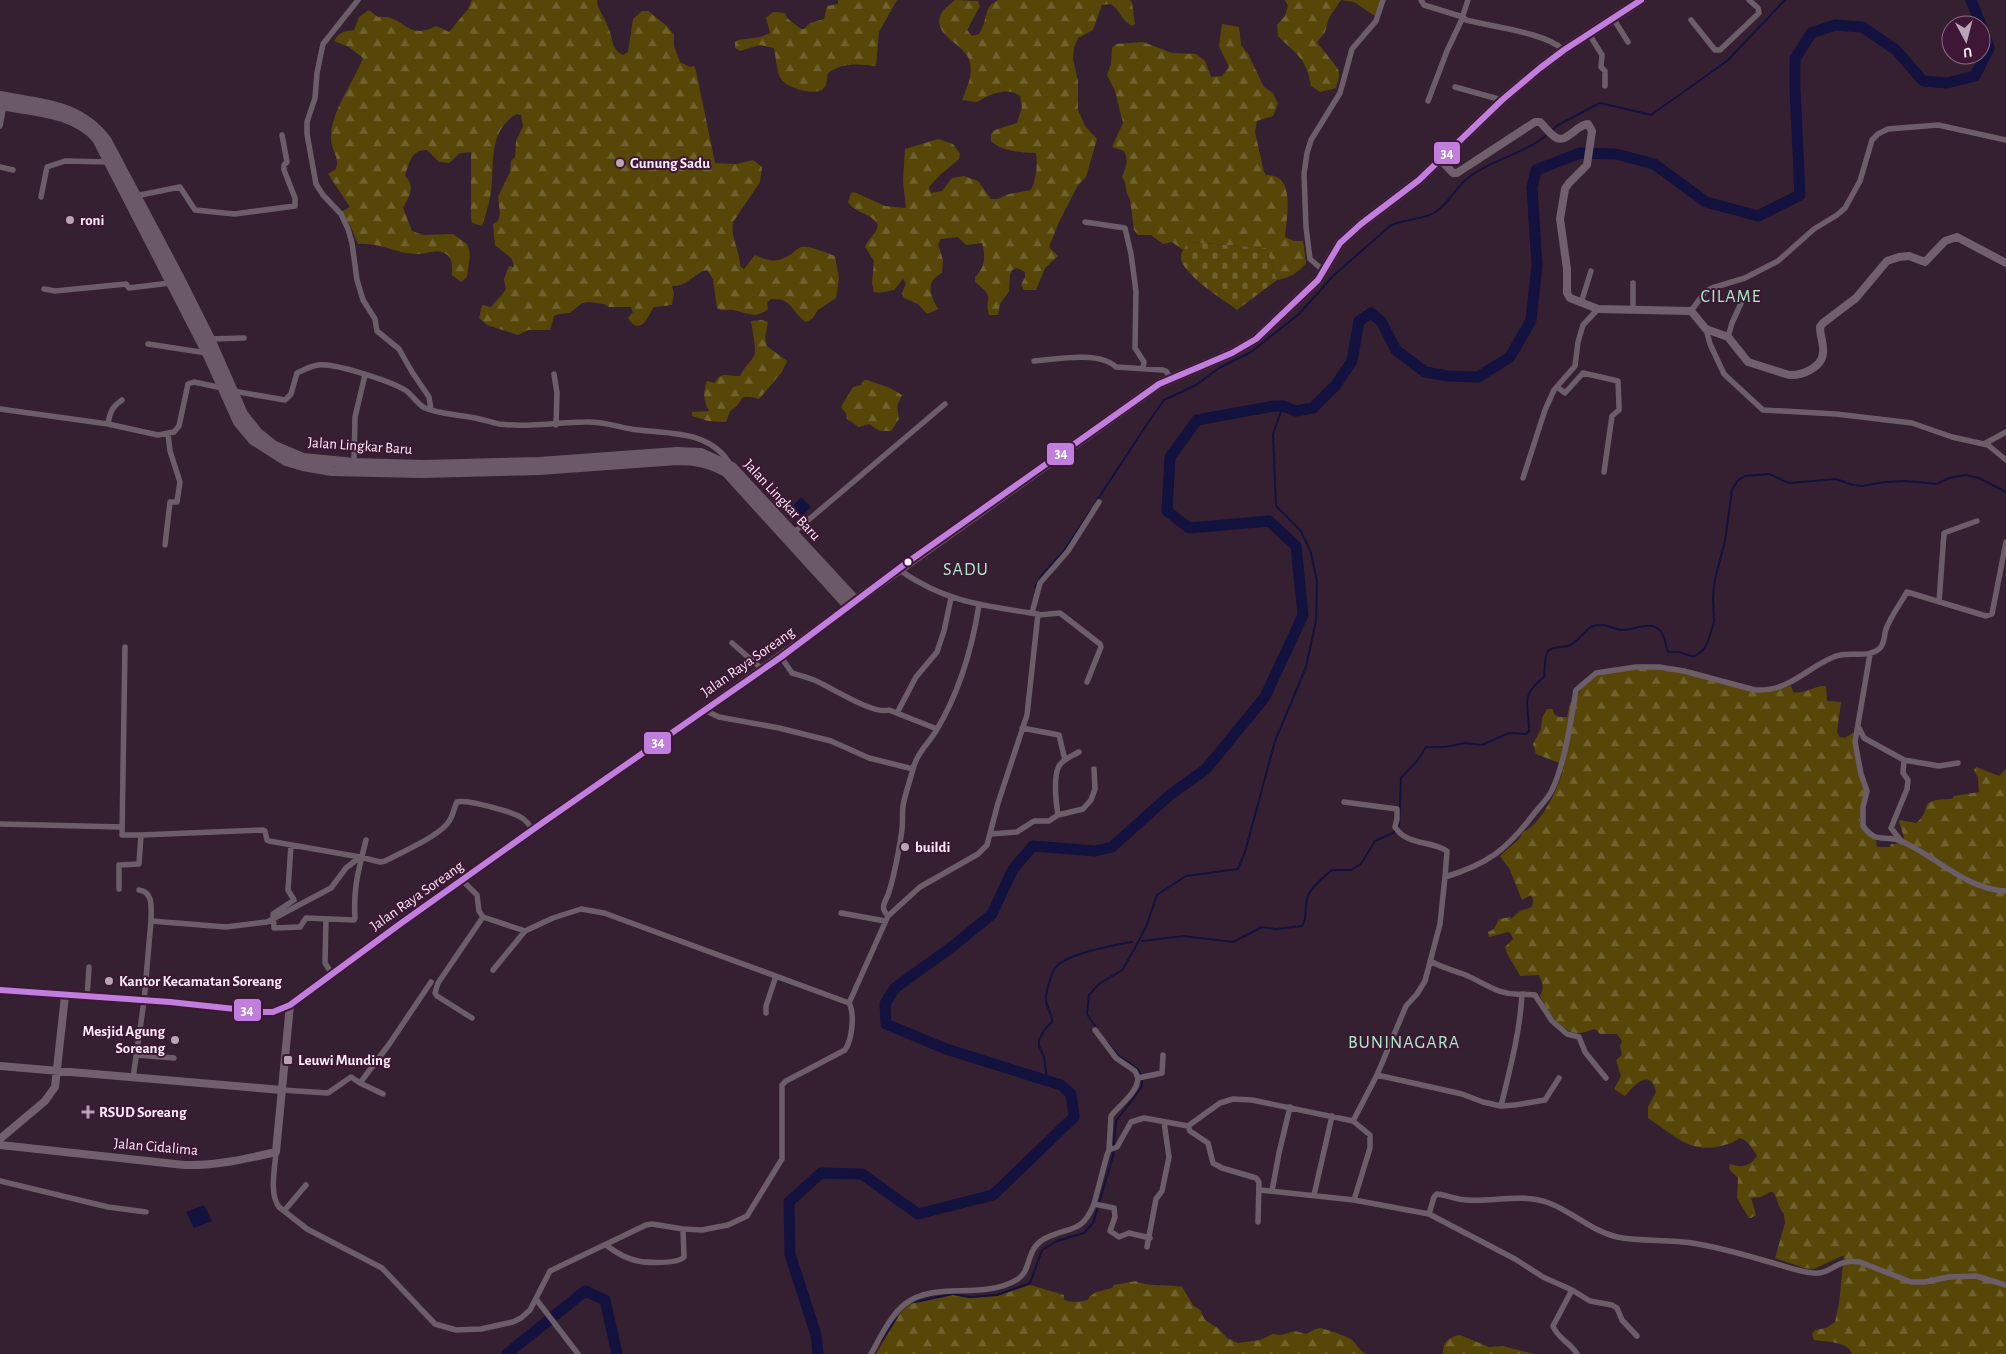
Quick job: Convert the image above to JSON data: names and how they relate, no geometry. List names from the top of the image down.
{
  "streets": {
    "highway": ["Jalan Lingkar Baru"],
    "main road": ["Jalan Raya Soreang", "Jalan Cidalima"]
  },
  "crossings": [
    ["Jalan Lingkar Baru", "Jalan Raya Soreang"]
  ],
  "districts": ["CILAME", "SADU", "BUNINAGARA"],
  "places": {
    "other": [
      "Gunung Sadu",
      "roni",
      "buildi",
      "Kantor Kecamatan Soreang",
      "Mesjid Agung Soreang"
    ],
    "transit": ["Leuwi Munding"],
    "health": ["RSUD Soreang"]
  },
  "lines": ["transit line 34"],
  "north": "bottom"
}
